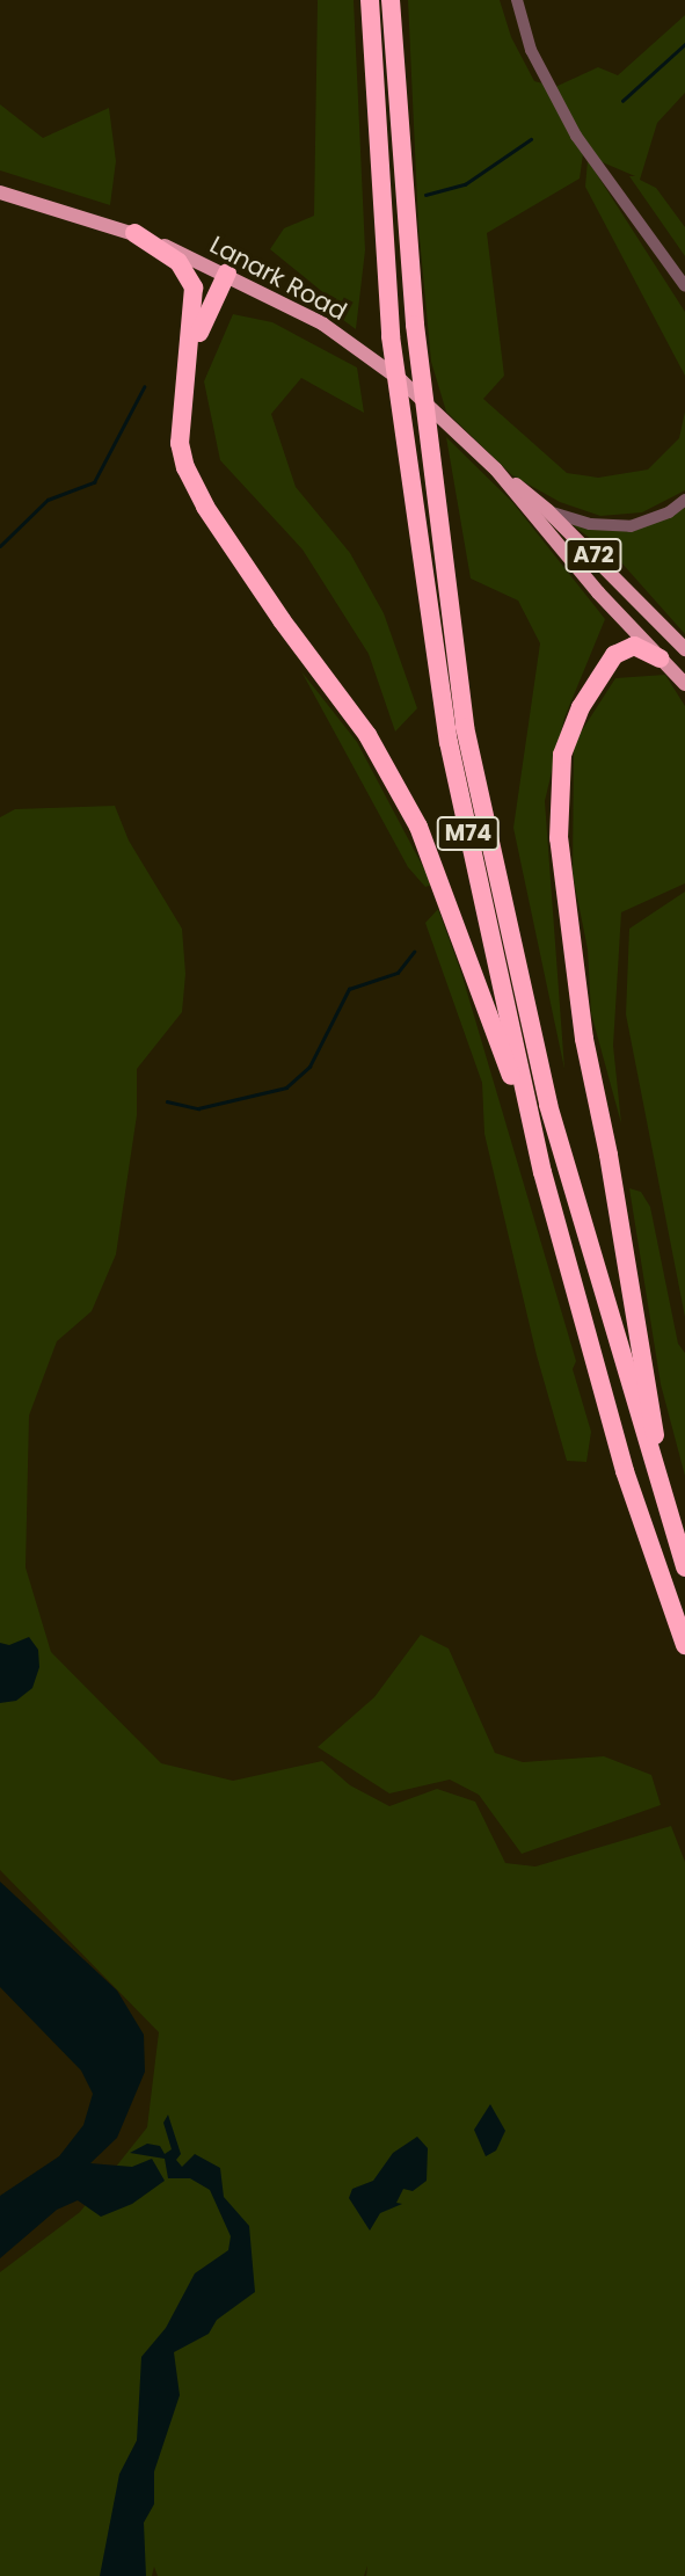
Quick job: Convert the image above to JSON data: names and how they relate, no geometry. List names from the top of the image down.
{
  "streets": {
    "highway": ["M74"],
    "main road": ["Lanark Road", "A72"]
  },
  "crossings": [
    ["Lanark Road", "A72"],
    ["Lanark Road", "M74"],
    ["A72", "M74"]
  ]
}
